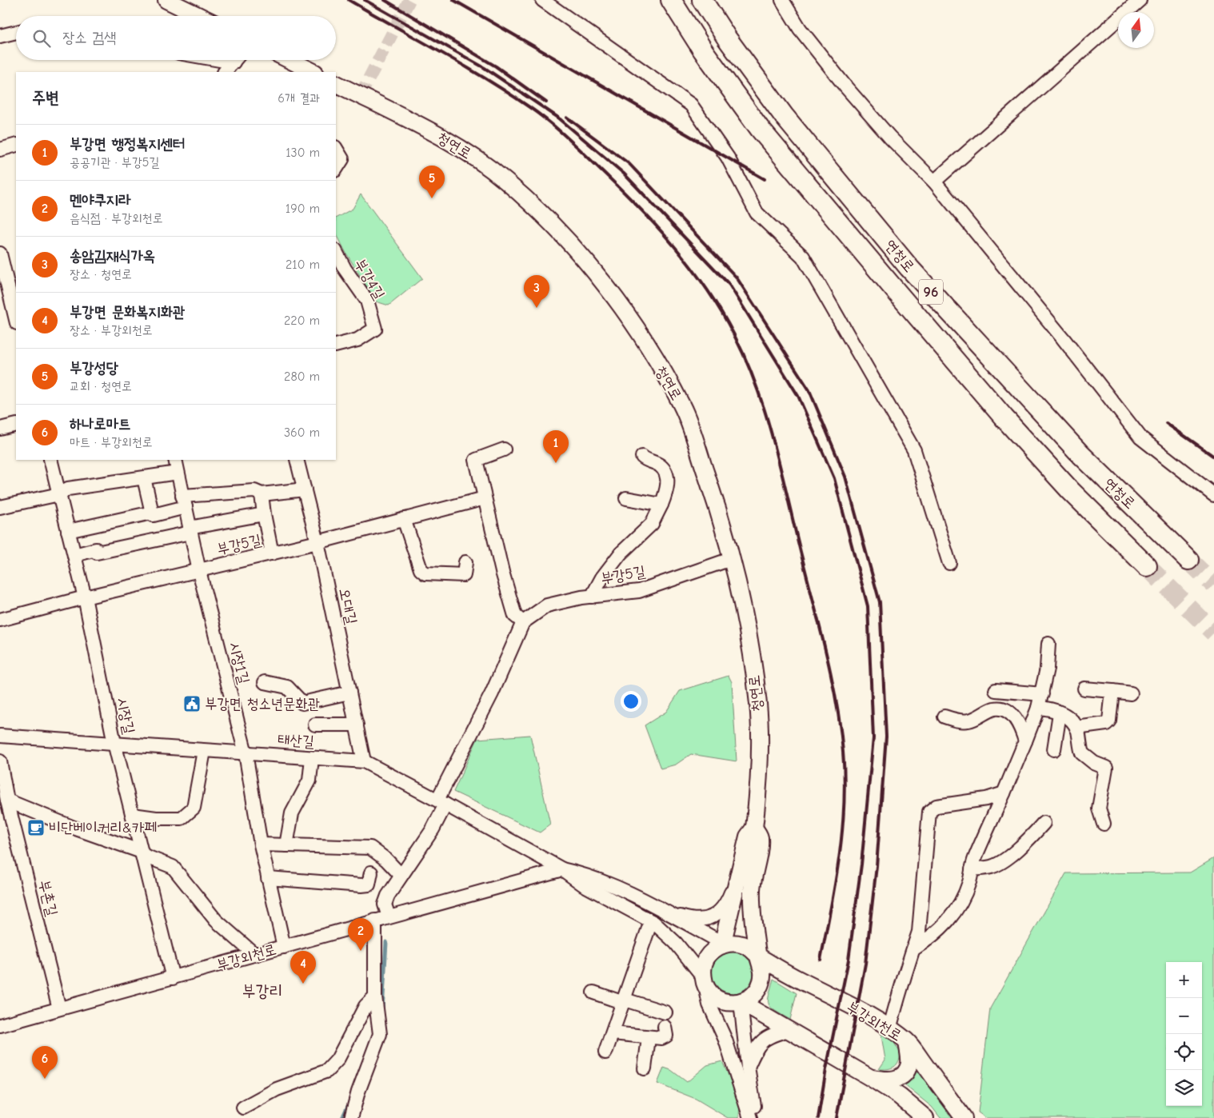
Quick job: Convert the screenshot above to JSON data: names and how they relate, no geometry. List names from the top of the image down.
{
  "streets": {
    "highway": ["연청로", "96"],
    "main road": ["청연로", "부강외천로"],
    "street": [
      "부강4길",
      "부강5길",
      "오대길",
      "시장1길",
      "시장길",
      "태산길",
      "부촌길"
    ]
  },
  "crossings": [
    ["청연로", "부강5길"],
    ["부강5길", "오대길"],
    ["부강5길", "시장1길"],
    ["부강5길", "시장길"],
    ["오대길", "태산길"],
    ["시장1길", "태산길"],
    ["시장1길", "부강외천로"],
    ["시장길", "태산길"],
    ["시장길", "부강외천로"],
    ["태산길", "부강외천로"],
    ["부촌길", "부강외천로"]
  ],
  "districts": ["부강리"],
  "places": {
    "public building": ["부강면 청소년문화관"],
    "cafe": ["비단베이커리&카페"]
  },
  "north": "top",
  "page": {
    "search": "장소 검색",
    "heading": ["주변", "6개 결과"],
    "list": [
      {
        "mark": "1",
        "name": "부강면 행정복지센터",
        "note": "공공기관 · 부강5길",
        "value": "130 m"
      },
      {
        "mark": "2",
        "name": "멘야쿠지라",
        "note": "음식점 · 부강외천로",
        "value": "190 m"
      },
      {
        "mark": "3",
        "name": "송암김재식가옥",
        "note": "장소 · 청연로",
        "value": "210 m"
      },
      {
        "mark": "4",
        "name": "부강면 문화복지화관",
        "note": "장소 · 부강외천로",
        "value": "220 m"
      },
      {
        "mark": "5",
        "name": "부강성당",
        "note": "교회 · 청연로",
        "value": "280 m"
      },
      {
        "mark": "6",
        "name": "하나로마트",
        "note": "마트 · 부강외천로",
        "value": "360 m"
      }
    ],
    "pins": [
      "5",
      "3",
      "1",
      "2",
      "4",
      "6"
    ],
    "map_buttons": ["+", "−"]
  }
}
